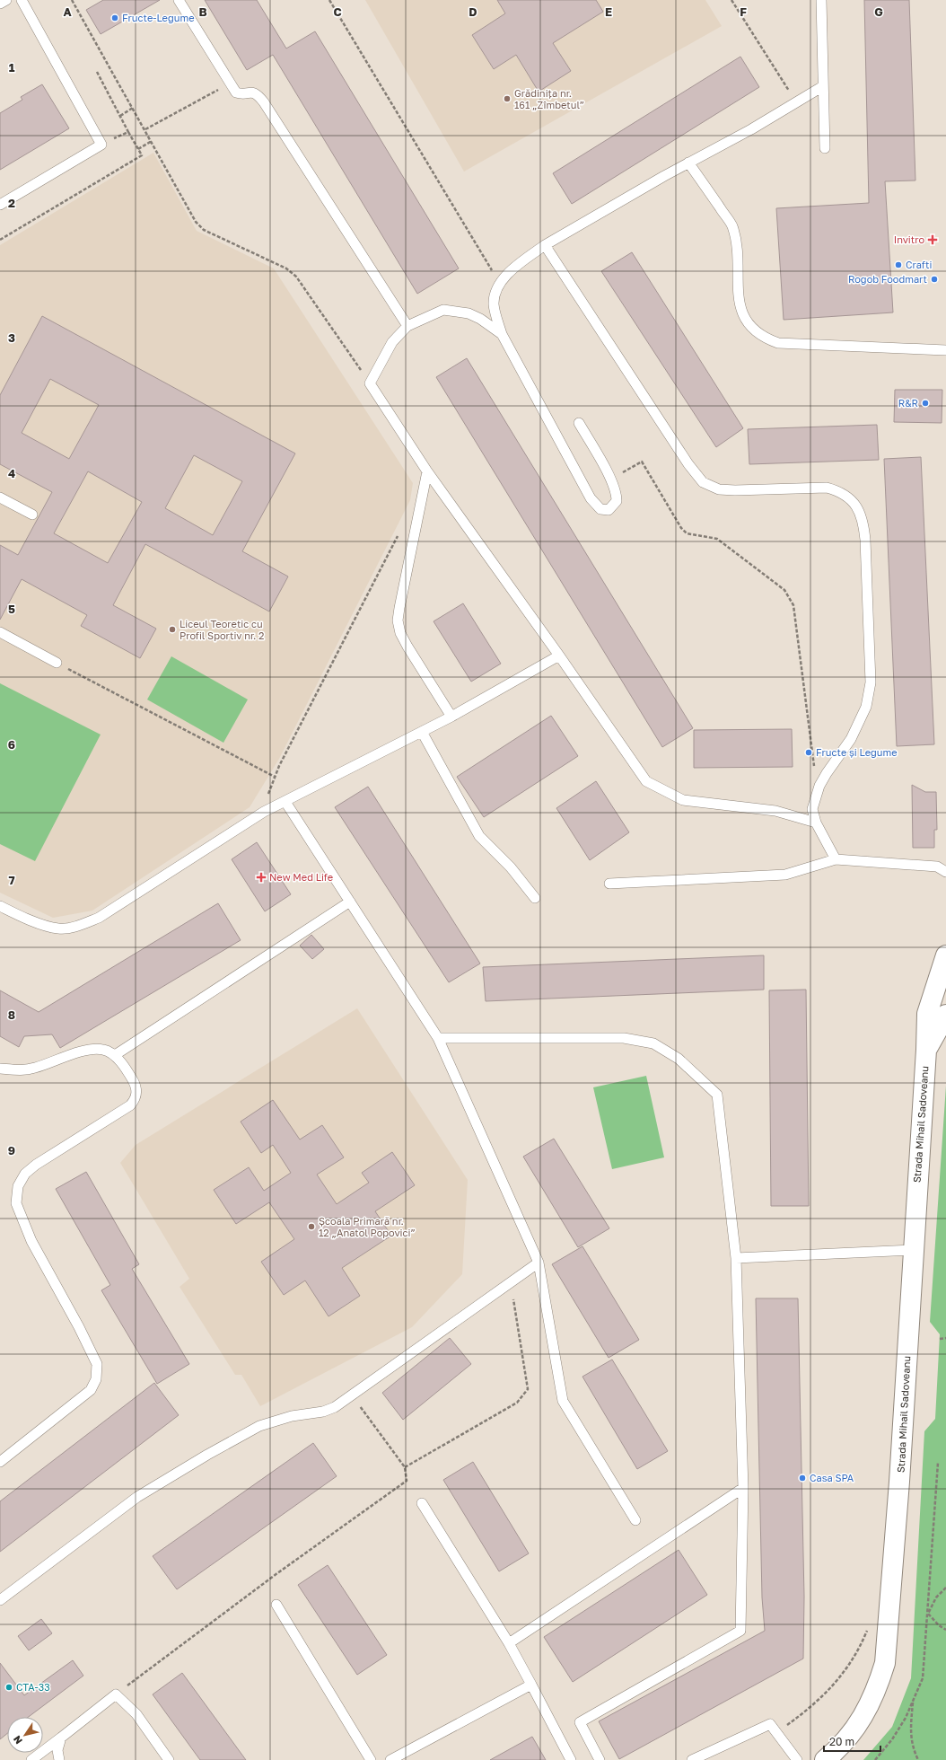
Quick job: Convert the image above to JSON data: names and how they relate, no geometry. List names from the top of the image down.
{
  "streets": {
    "main road": ["Strada Mihail Sadoveanu"]
  },
  "places": {
    "other": [
      "Fructe-Legume",
      "Grădinița nr. 161 „Zîmbetul”",
      "Crafti",
      "Rogob Foodmart",
      "R&R",
      "Liceul Teoretic cu Profil Sportiv nr. 2",
      "Fructe și Legume",
      "Școala Primară nr. 12 „Anatol Popovici”",
      "Casa SPA",
      "CTA-33"
    ],
    "health": ["Invitro", "New Med Life"]
  },
  "scale_bar": "20 m",
  "north": "bottom left",
  "grid": {
    "columns": [
      "A",
      "B",
      "C",
      "D",
      "E",
      "F",
      "G"
    ],
    "rows": [
      "1",
      "2",
      "3",
      "4",
      "5",
      "6",
      "7",
      "8",
      "9"
    ]
  }
}
